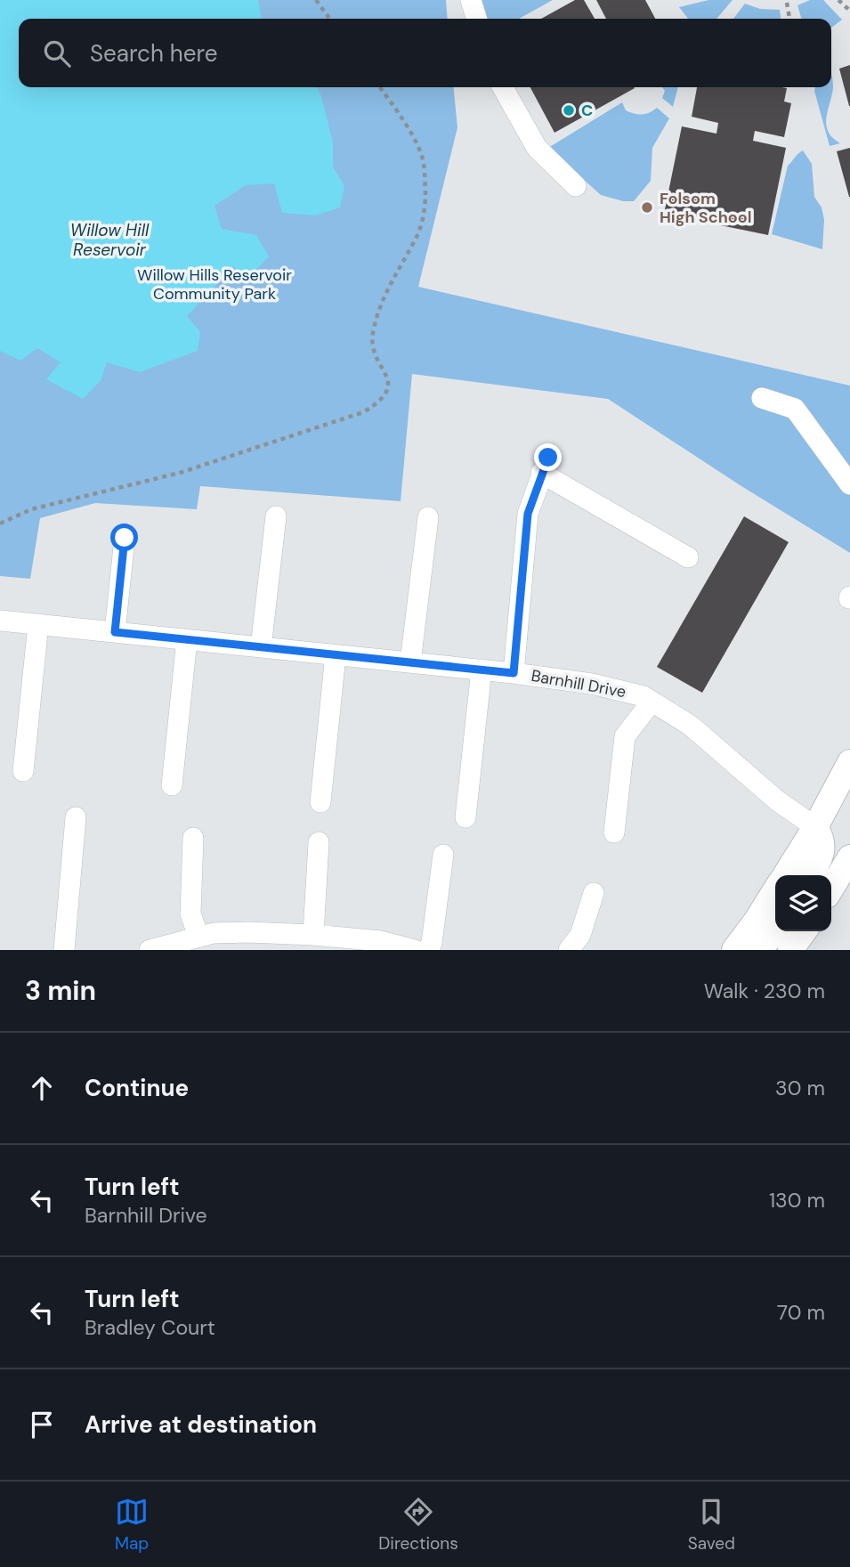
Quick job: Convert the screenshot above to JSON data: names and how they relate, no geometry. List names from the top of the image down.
{
  "streets": {
    "street": ["Barnhill Drive"]
  },
  "water": ["Willow Hill Reservoir"],
  "parks": ["Willow Hills Reservoir Community Park"],
  "places": ["C", "Folsom High School"],
  "page": {
    "search": "Search here",
    "heading": ["3 min", "Walk · 230 m"],
    "list": [
      ["Continue", "30 m"],
      ["Turn left", "Barnhill Drive", "130 m"],
      ["Turn left", "Bradley Court", "70 m"],
      "Arrive at destination"
    ],
    "nav": ["Map", "Directions", "Saved"]
  }
}
